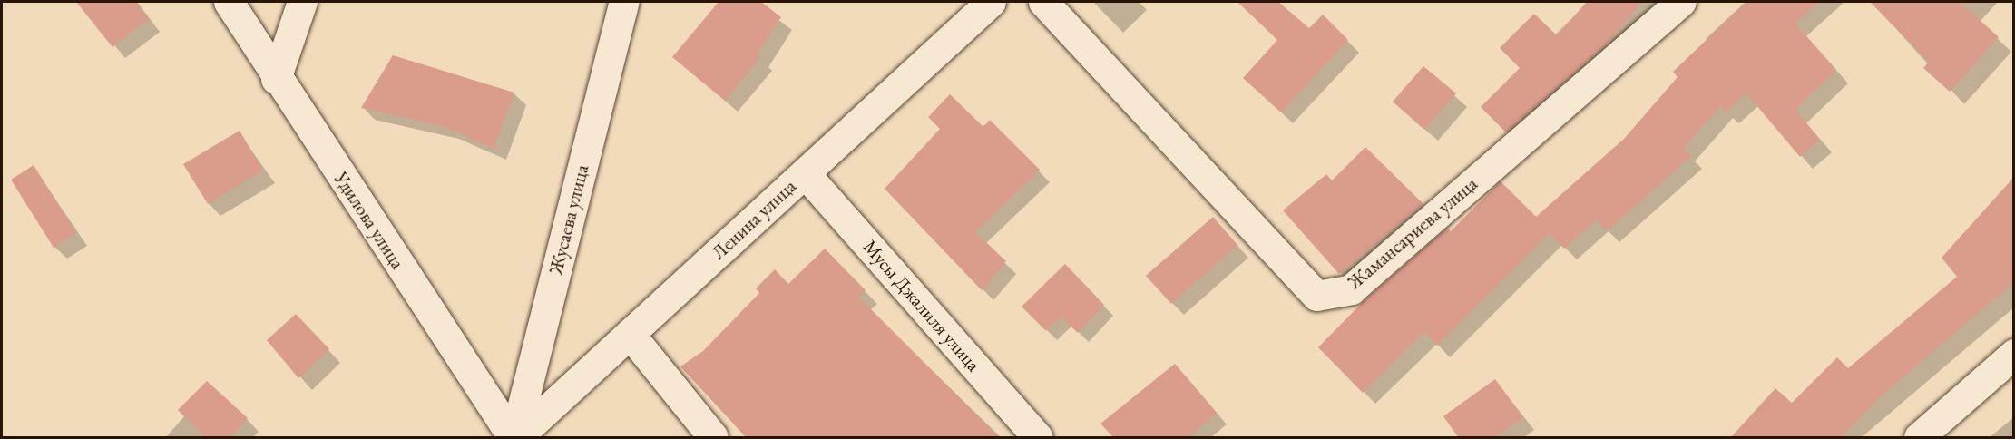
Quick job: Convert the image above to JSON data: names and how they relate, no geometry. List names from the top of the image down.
{
  "streets": {
    "street": [
      "Жусаева улица",
      "Ленина улица",
      "Удилова улица",
      "Жамансариева улица",
      "Мусы Джалиля улица"
    ]
  },
  "crossings": [
    ["Жусаева улица", "Ленина улица"],
    ["Жусаева улица", "Удилова улица"],
    ["Ленина улица", "Удилова улица"],
    ["Ленина улица", "Мусы Джалиля улица"]
  ]
}
